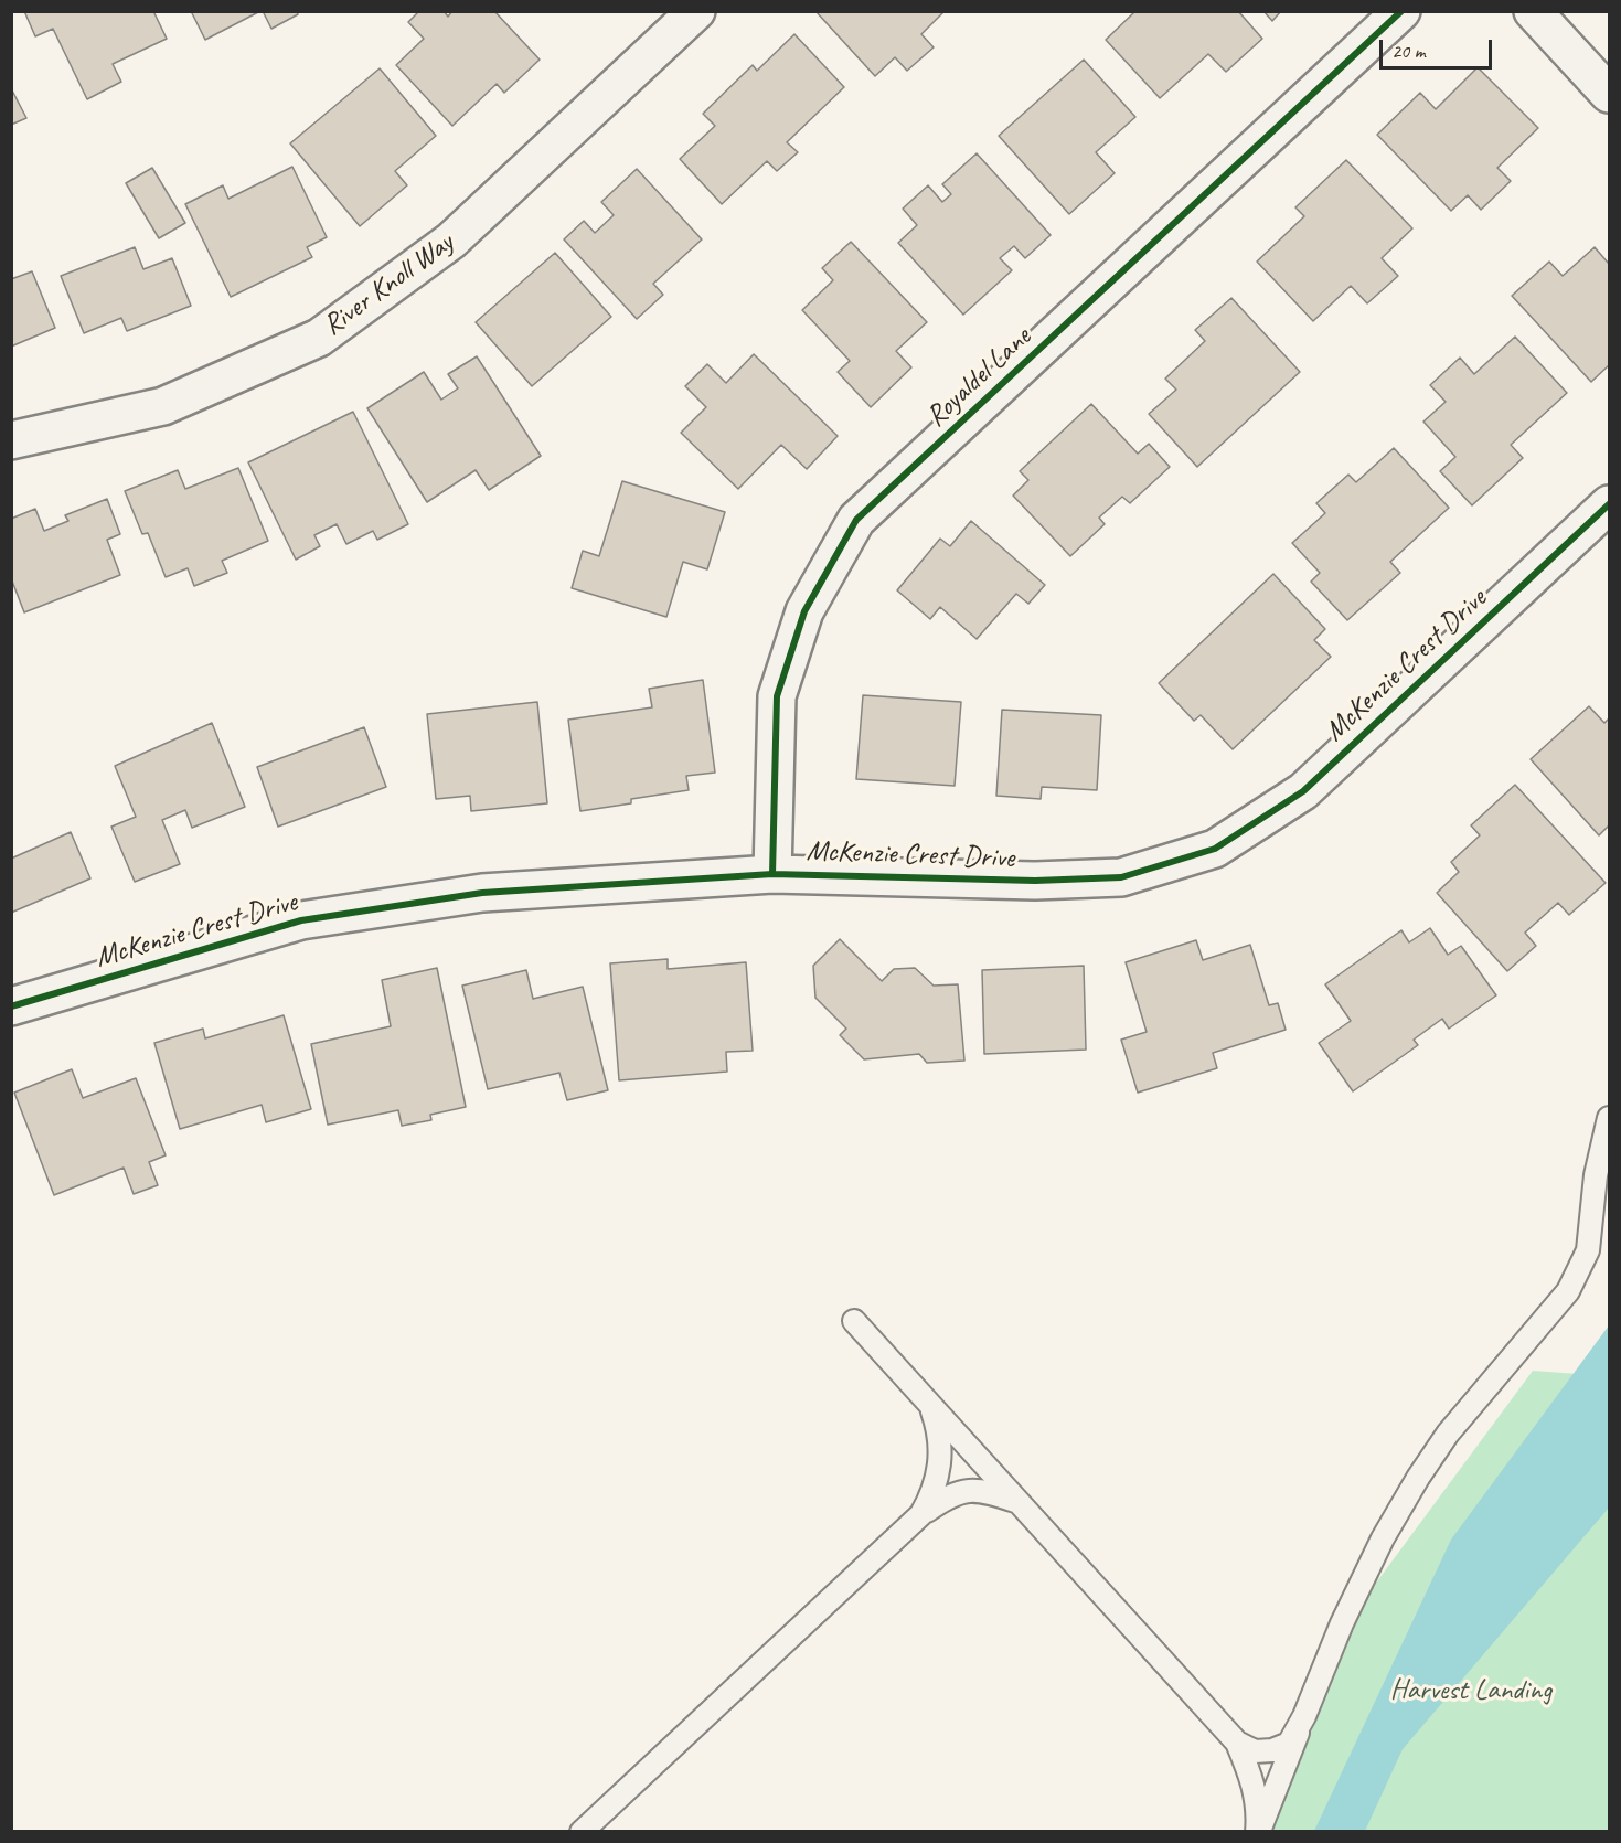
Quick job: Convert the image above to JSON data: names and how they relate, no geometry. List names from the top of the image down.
{
  "streets": {
    "street": ["River Knoll Way", "Royaldel Lane", "McKenzie Crest Drive"]
  },
  "crossings": [
    ["Royaldel Lane", "McKenzie Crest Drive"]
  ],
  "parks": ["Harvest Landing"],
  "scale_bar": "20 m"
}
